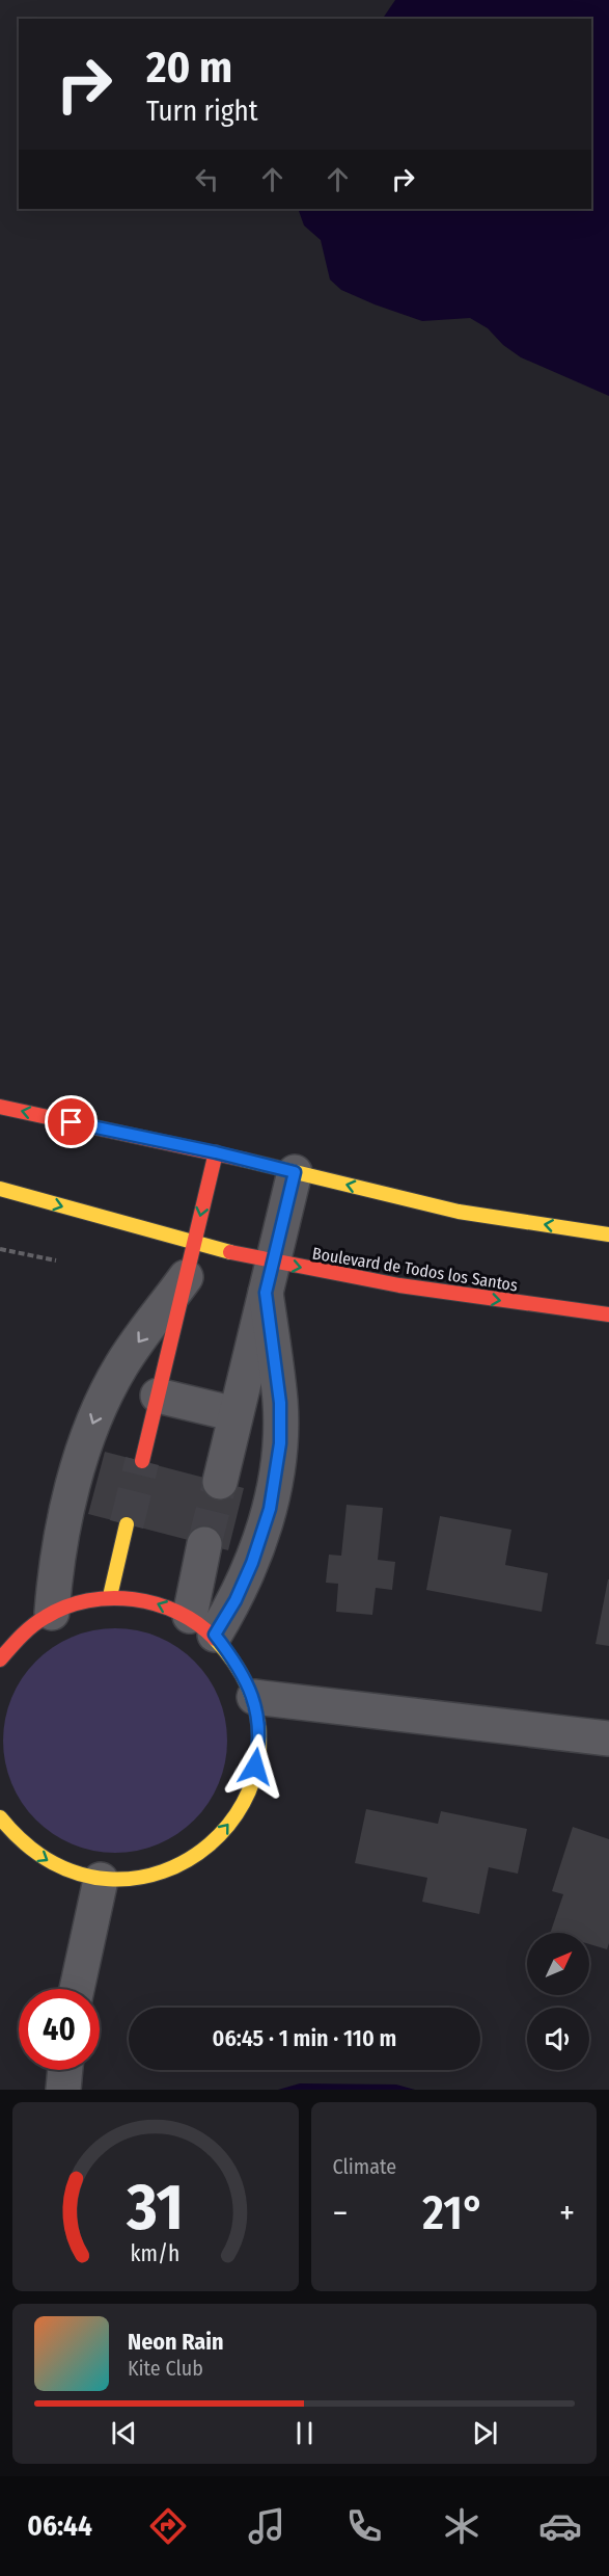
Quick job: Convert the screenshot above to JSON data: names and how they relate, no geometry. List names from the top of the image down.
{
  "streets": {
    "street": ["Boulevard de Todos los Santos"]
  },
  "north": "top right",
  "page": {
    "turn": ["20 m", "Turn right"],
    "limit": "40",
    "trip": "06:45 · 1 min · 110 m",
    "tile": "Climate",
    "heat": ["−", "21°", "+"],
    "song": ["Neon Rain", "Kite Club"],
    "tabs": "06:44",
    "gauge": ["31", "km/h"]
  }
}
